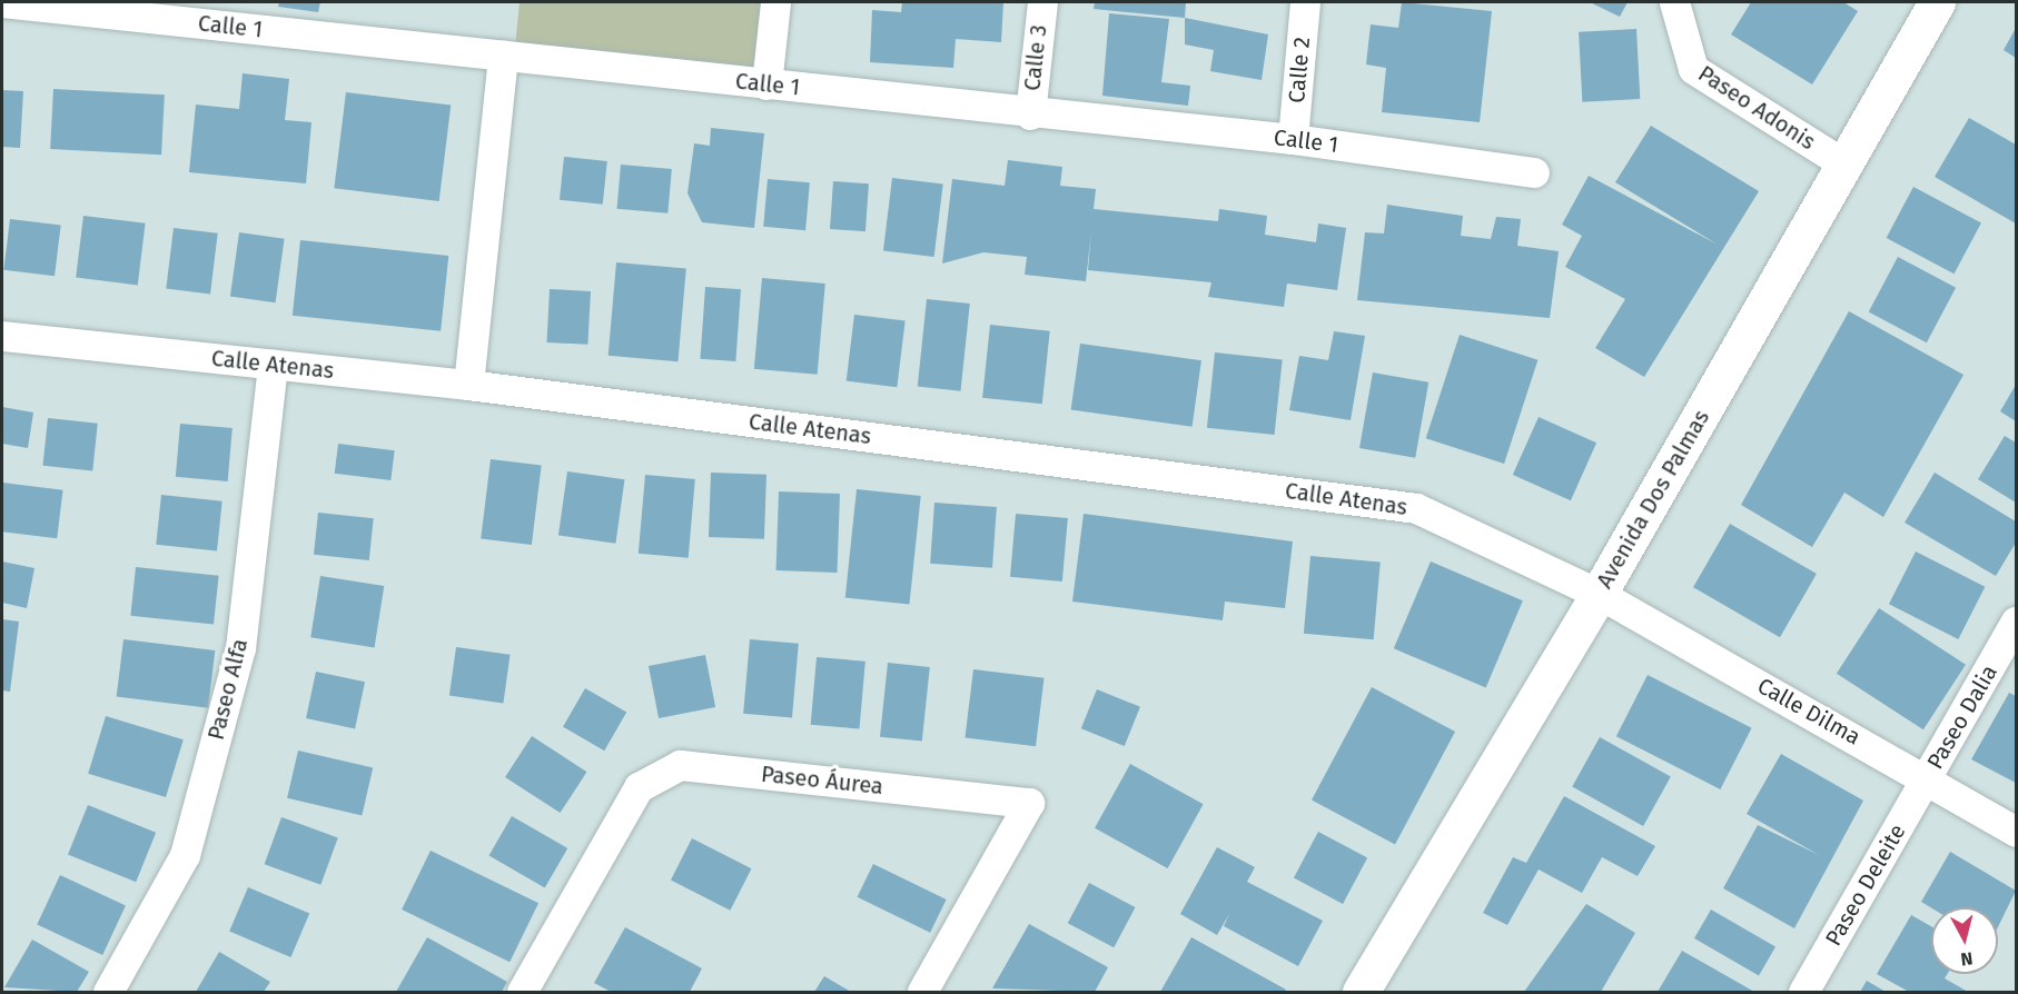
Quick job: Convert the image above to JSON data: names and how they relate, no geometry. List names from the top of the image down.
{
  "streets": {
    "street": [
      "Calle 1",
      "Calle 3",
      "Calle 2",
      "Paseo Adonis",
      "Calle Atenas",
      "Avenida Dos Palmas",
      "Paseo Alfa",
      "Calle Dilma",
      "Paseo Dalia",
      "Paseo Áurea",
      "Paseo Deleite"
    ]
  },
  "crossings": [
    ["Calle 1", "Calle 3"],
    ["Calle 1", "Calle 2"],
    ["Paseo Adonis", "Avenida Dos Palmas"],
    ["Calle Atenas", "Avenida Dos Palmas"],
    ["Calle Atenas", "Paseo Alfa"],
    ["Calle Atenas", "Calle Dilma"],
    ["Avenida Dos Palmas", "Calle Dilma"],
    ["Calle Dilma", "Paseo Dalia"],
    ["Calle Dilma", "Paseo Deleite"],
    ["Paseo Dalia", "Paseo Deleite"]
  ],
  "north": "bottom"
}
